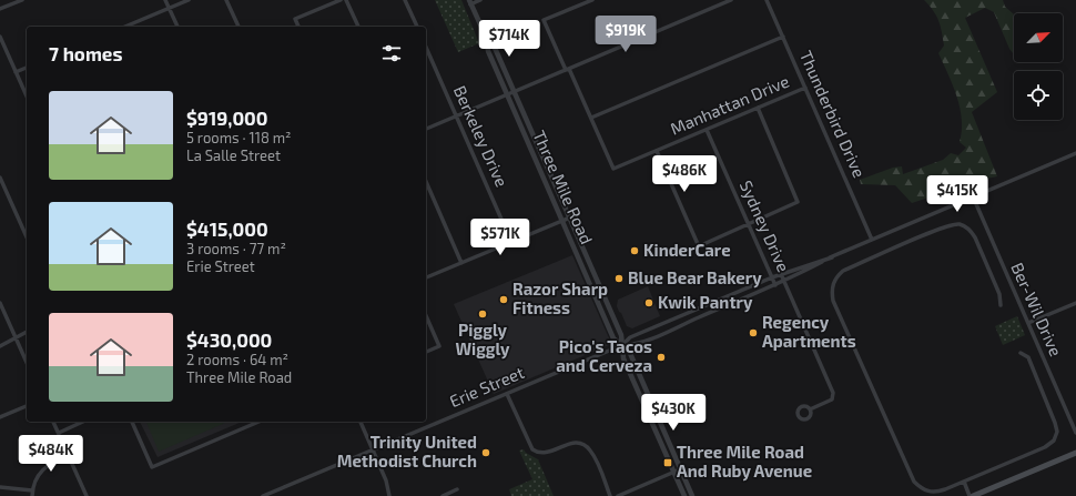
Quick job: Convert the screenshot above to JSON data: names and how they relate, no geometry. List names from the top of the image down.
{
  "streets": {
    "street": [
      "Manhattan Drive",
      "Thunderbird Drive",
      "Berkeley Drive",
      "Three Mile Road",
      "Sydney Drive",
      "Ber-Wil Drive",
      "Erie Street"
    ]
  },
  "crossings": [
    ["Manhattan Drive", "Thunderbird Drive"],
    ["Manhattan Drive", "Sydney Drive"],
    ["Thunderbird Drive", "Erie Street"],
    ["Three Mile Road", "Erie Street"],
    ["Sydney Drive", "Erie Street"],
    ["Ber-Wil Drive", "Erie Street"]
  ],
  "places": {
    "other": [
      "KinderCare",
      "Blue Bear Bakery",
      "Razor Sharp Fitness",
      "Kwik Pantry",
      "Piggly Wiggly",
      "Regency Apartments",
      "Pico's Tacos and Cerveza",
      "Trinity United Methodist Church"
    ],
    "transit": ["Three Mile Road And Ruby Avenue"]
  },
  "north": "top right",
  "page": {
    "price": [
      "$919K",
      "$714K",
      "$486K",
      "$415K",
      "$571K",
      "$430K",
      "$484K"
    ],
    "heading": "7 homes",
    "list": [
      {
        "name": "$919,000",
        "note": "5 rooms · 118 m² · La Salle Street"
      },
      {
        "name": "$415,000",
        "note": "3 rooms · 77 m² · Erie Street"
      },
      {
        "name": "$430,000",
        "note": "2 rooms · 64 m² · Three Mile Road"
      }
    ]
  }
}
